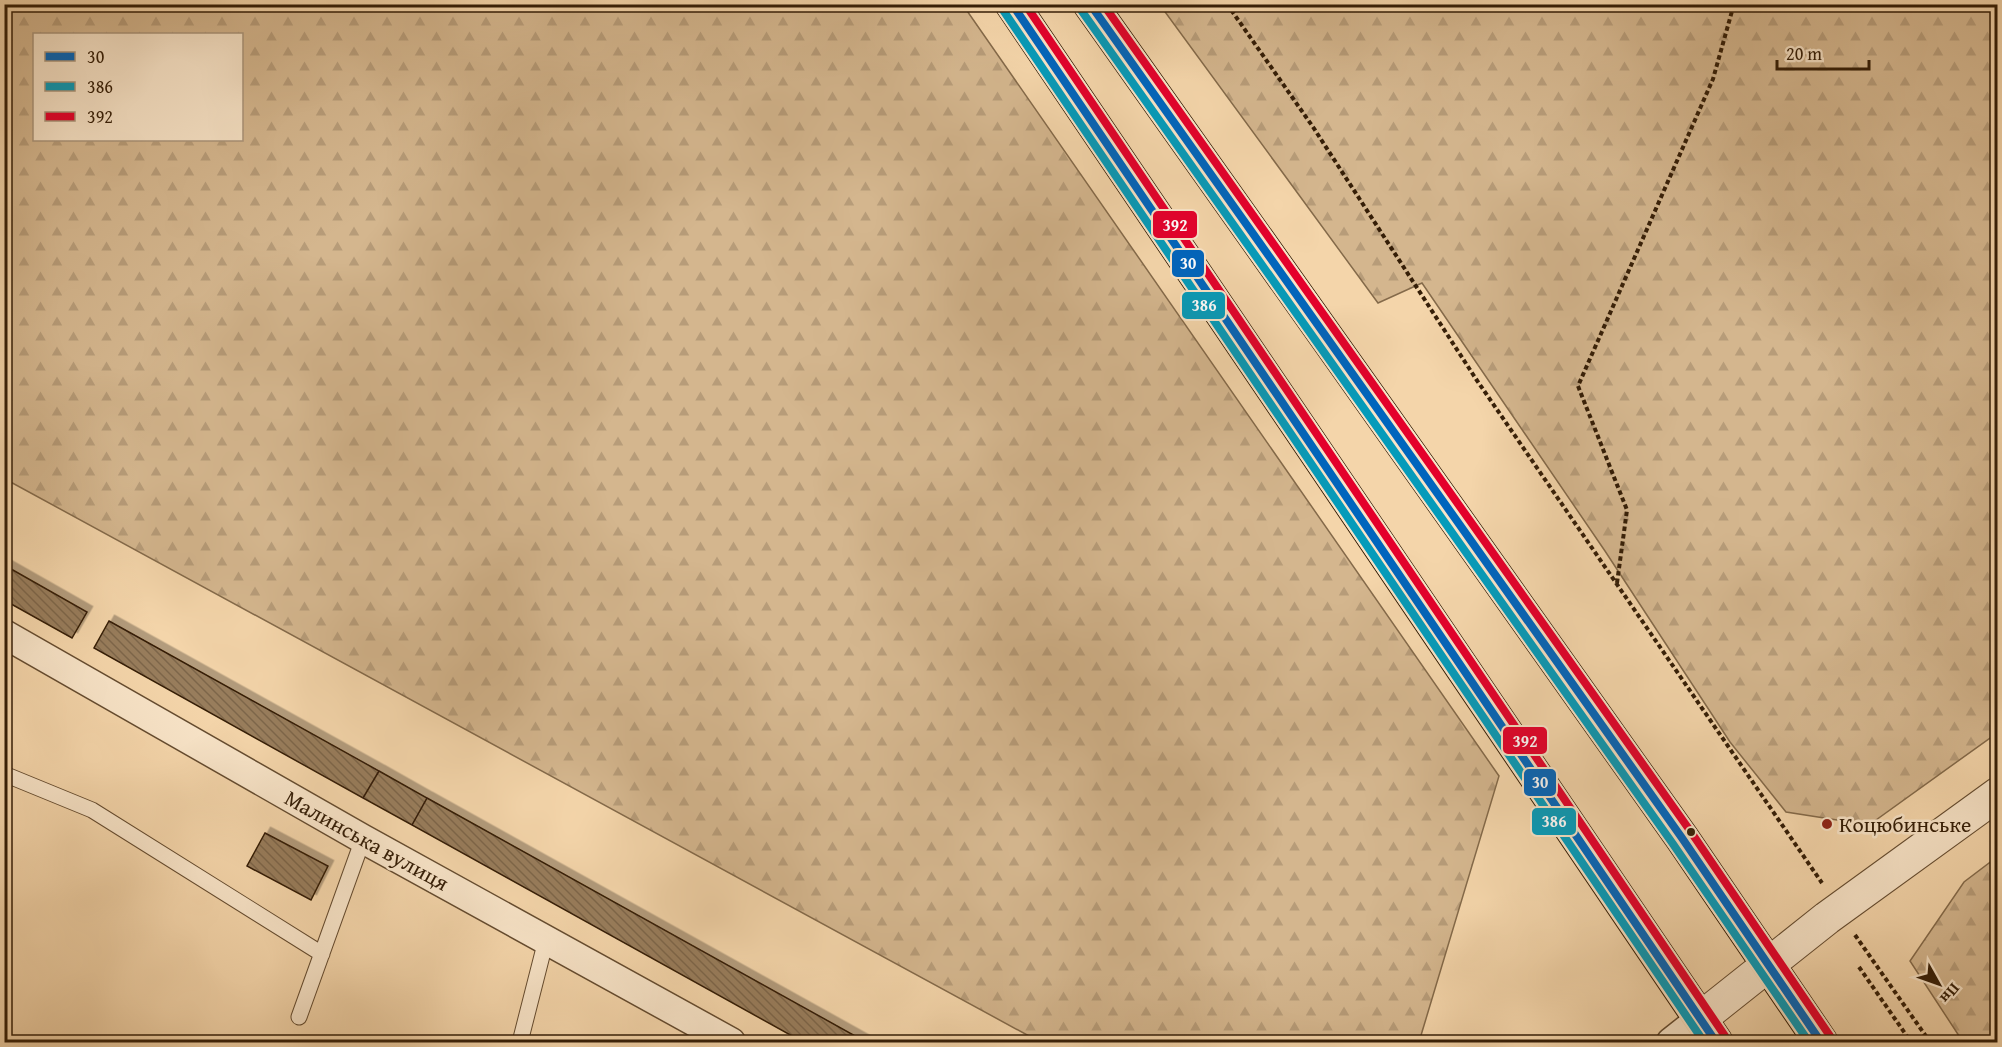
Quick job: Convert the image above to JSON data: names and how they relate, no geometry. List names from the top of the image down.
{
  "streets": {
    "street": ["Малинська вулиця"]
  },
  "places": ["Коцюбинське"],
  "lines": ["transit line 30", "transit line 392", "transit line 386"],
  "legend": ["30", "386", "392"],
  "scale_bar": "20 m",
  "north": "bottom right"
}
